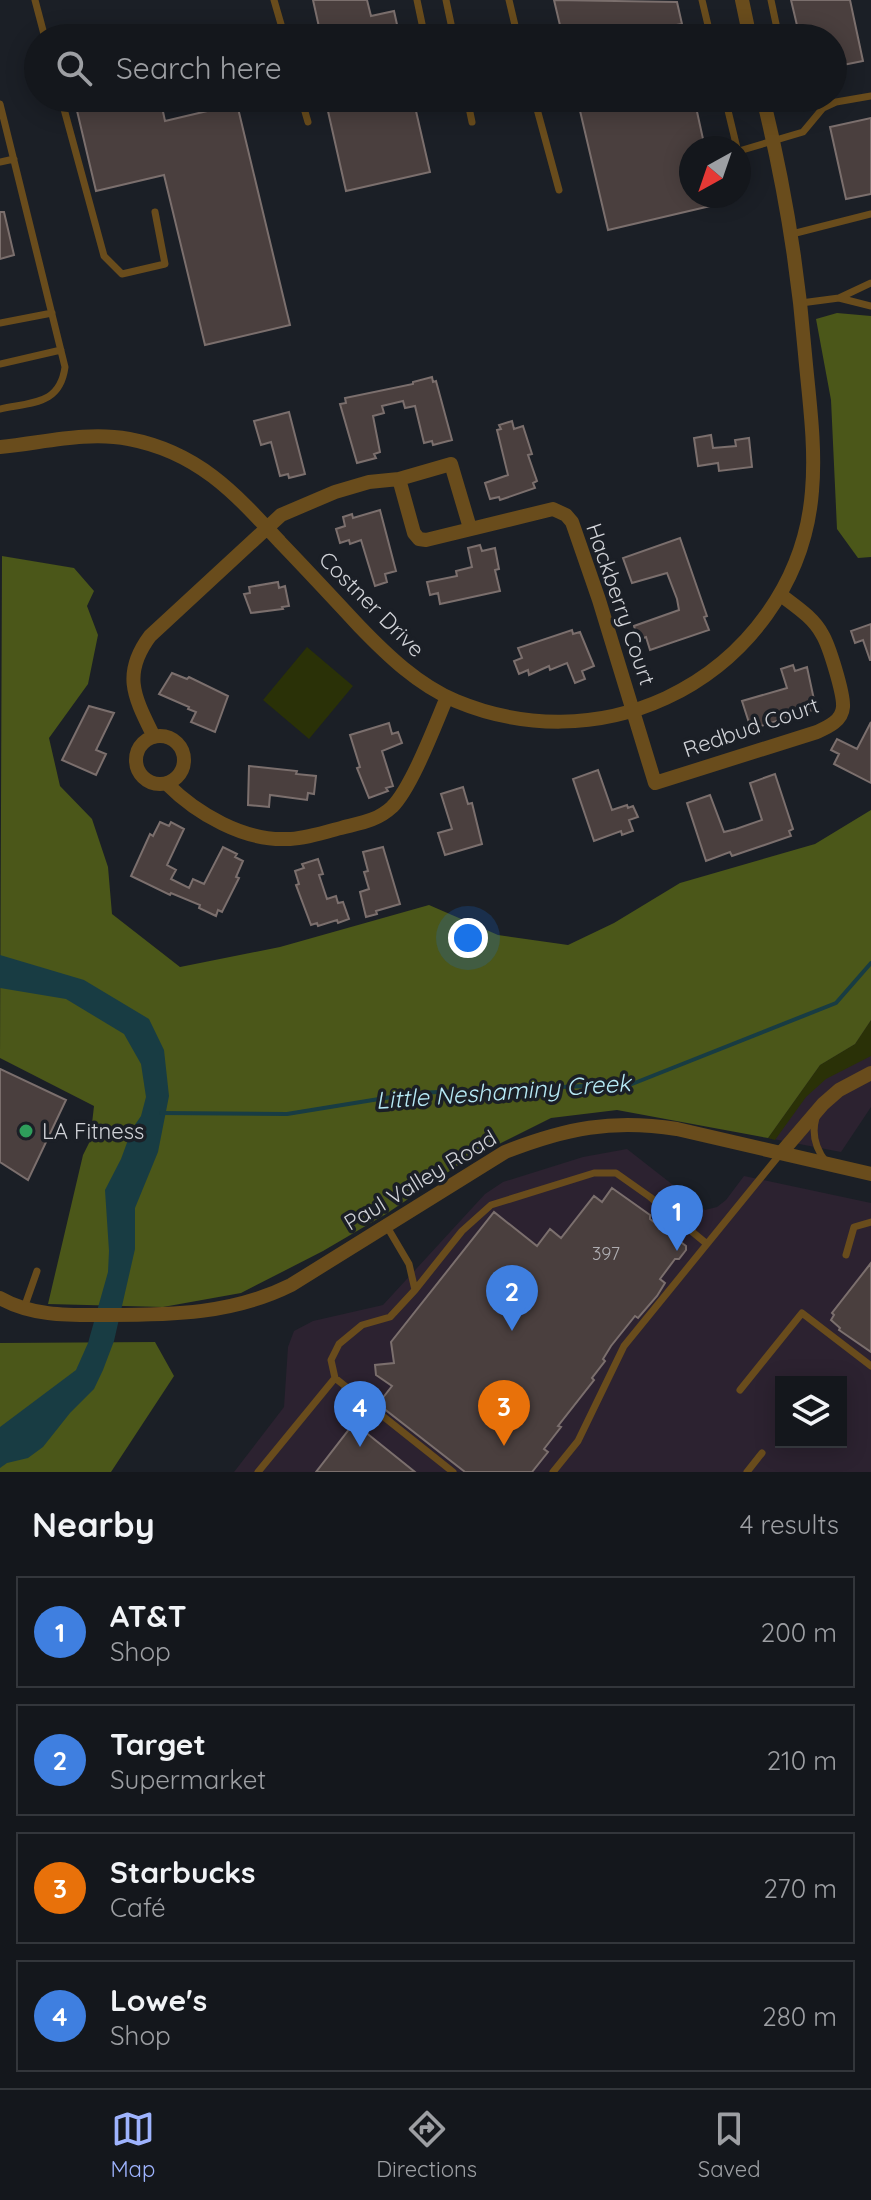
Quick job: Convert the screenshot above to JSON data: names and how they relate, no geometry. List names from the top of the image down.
{
  "streets": {
    "street": [
      "Costner Drive",
      "Hackberry Court",
      "Redbud Court",
      "Paul Valley Road"
    ]
  },
  "crossings": [
    ["Costner Drive", "Hackberry Court"],
    ["Costner Drive", "Redbud Court"],
    ["Hackberry Court", "Redbud Court"]
  ],
  "water": ["Little Neshaminy Creek"],
  "places": ["LA Fitness"],
  "house_numbers": ["397"],
  "north": "bottom left",
  "page": {
    "search": "Search here",
    "pins": [
      "1",
      "2",
      "3",
      "4"
    ],
    "heading": ["Nearby", "4 results"],
    "list": [
      {
        "mark": "1",
        "name": "AT&T",
        "note": "Shop",
        "value": "200 m"
      },
      {
        "mark": "2",
        "name": "Target",
        "note": "Supermarket",
        "value": "210 m"
      },
      {
        "mark": "3",
        "name": "Starbucks",
        "note": "Café",
        "value": "270 m"
      },
      {
        "mark": "4",
        "name": "Lowe's",
        "note": "Shop",
        "value": "280 m"
      }
    ],
    "nav": ["Map", "Directions", "Saved"]
  }
}
